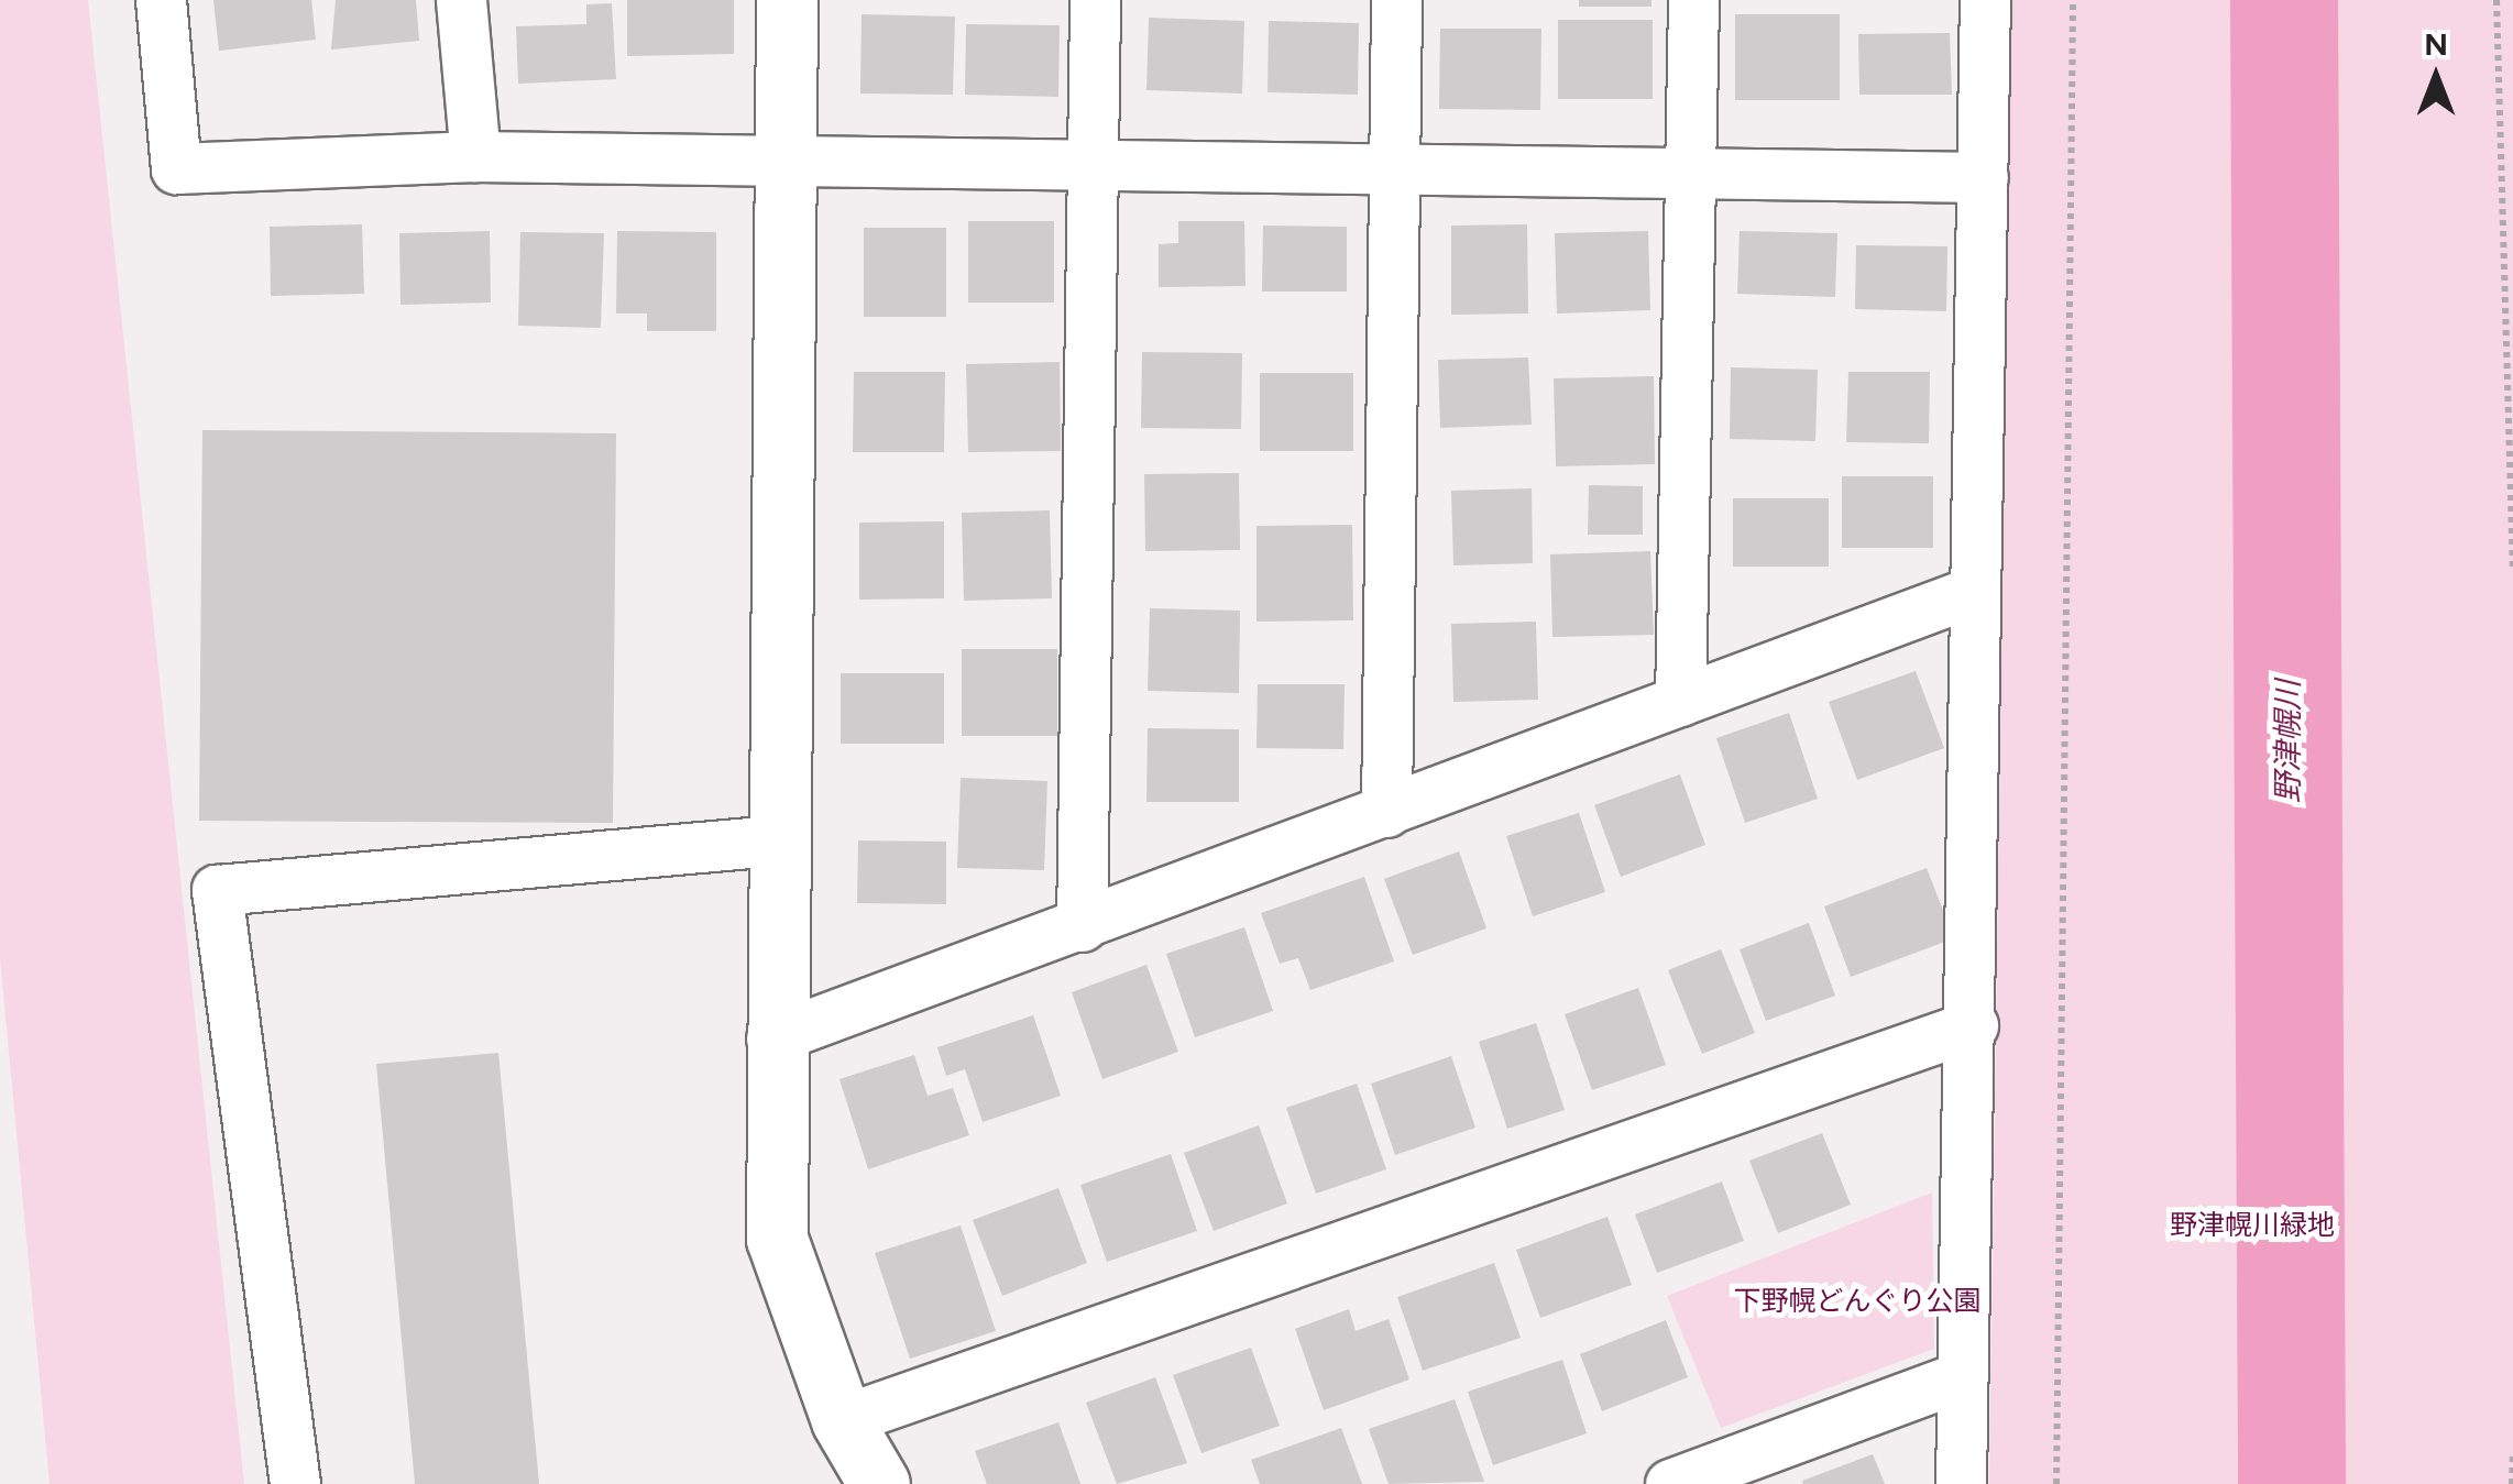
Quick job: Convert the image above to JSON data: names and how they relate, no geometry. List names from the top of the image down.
{
  "water": ["野津幌川"],
  "parks": ["野津幌川緑地", "下野幌どんぐり公園"],
  "north": "top"
}
